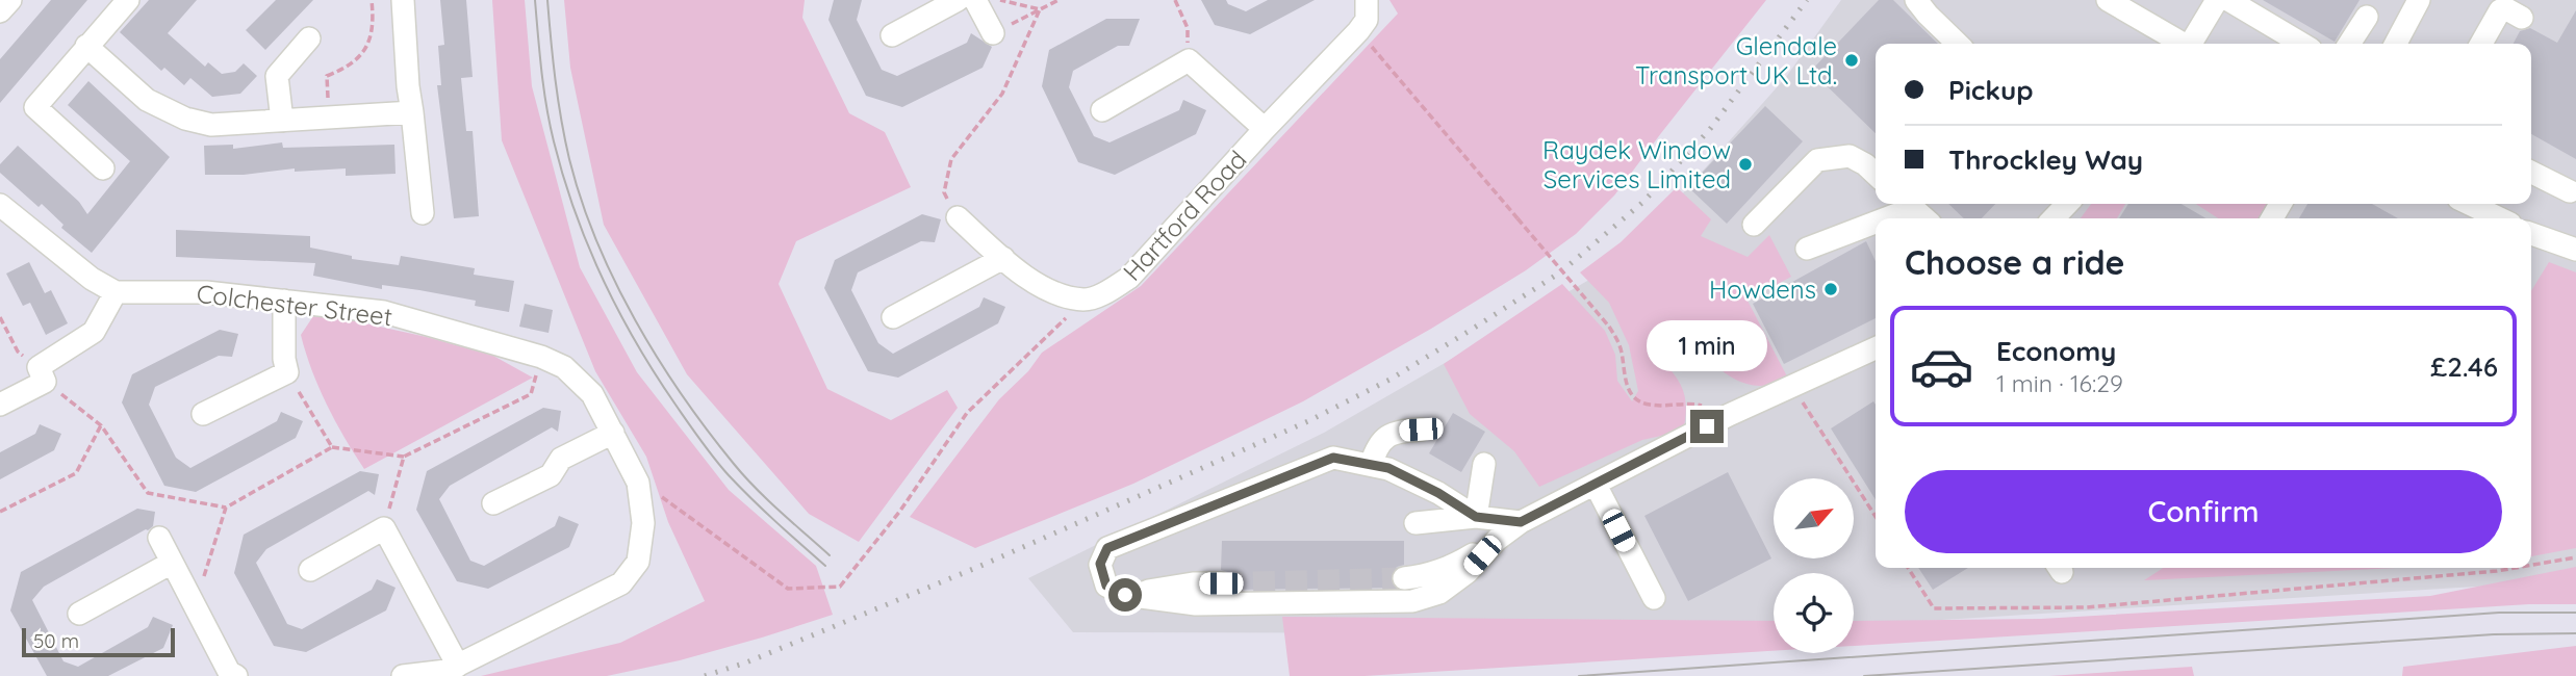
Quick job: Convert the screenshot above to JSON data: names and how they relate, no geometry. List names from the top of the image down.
{
  "streets": {
    "street": ["Hartford Road", "Colchester Street"]
  },
  "places": ["Glendale Transport UK Ltd.", "Raydek Window Services Limited", "Howdens"],
  "scale_bar": "50 m",
  "north": "top right",
  "page": {
    "banner": ["Pickup", "Throckley Way"],
    "heading": "Choose a ride",
    "list": [
      {
        "name": "Economy",
        "note": "1 min · 16:29",
        "value": "£2.46"
      }
    ],
    "bubble": "1 min",
    "buttons": "Confirm",
    "scale": "50 m"
  }
}
